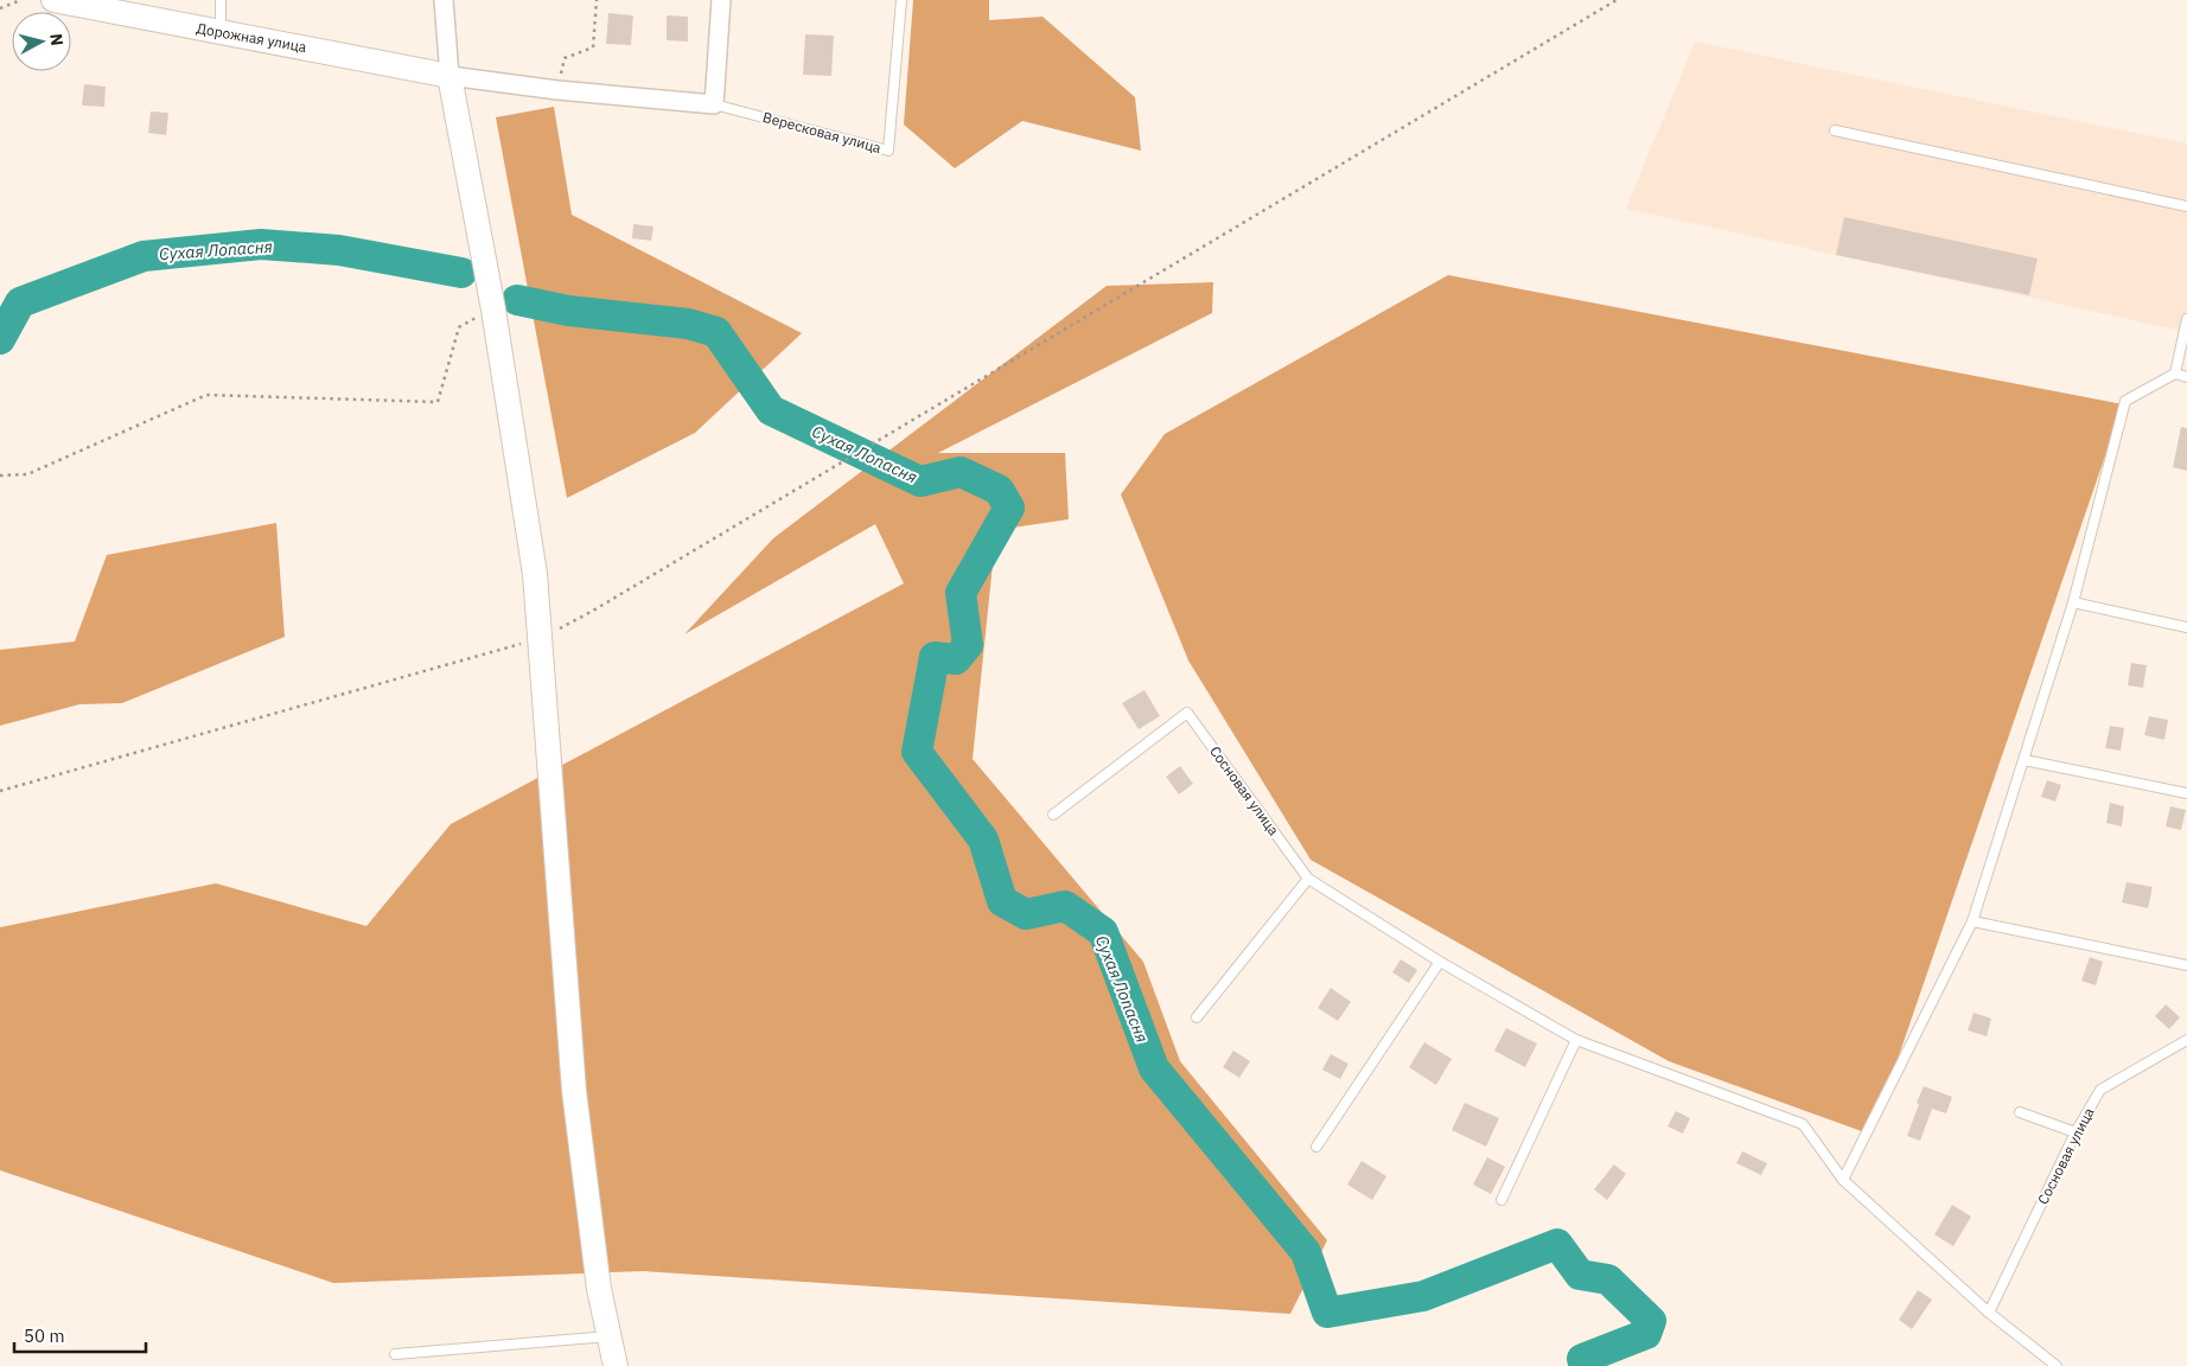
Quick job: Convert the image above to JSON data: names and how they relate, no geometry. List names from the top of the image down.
{
  "streets": {
    "street": ["Дорожная улица", "Вересковая улица"],
    "lane": ["Сосновая улица"]
  },
  "crossings": [
    ["Дорожная улица", "Вересковая улица"]
  ],
  "water": ["Сухая Лопасня"],
  "scale_bar": "50 m",
  "north": "right"
}
